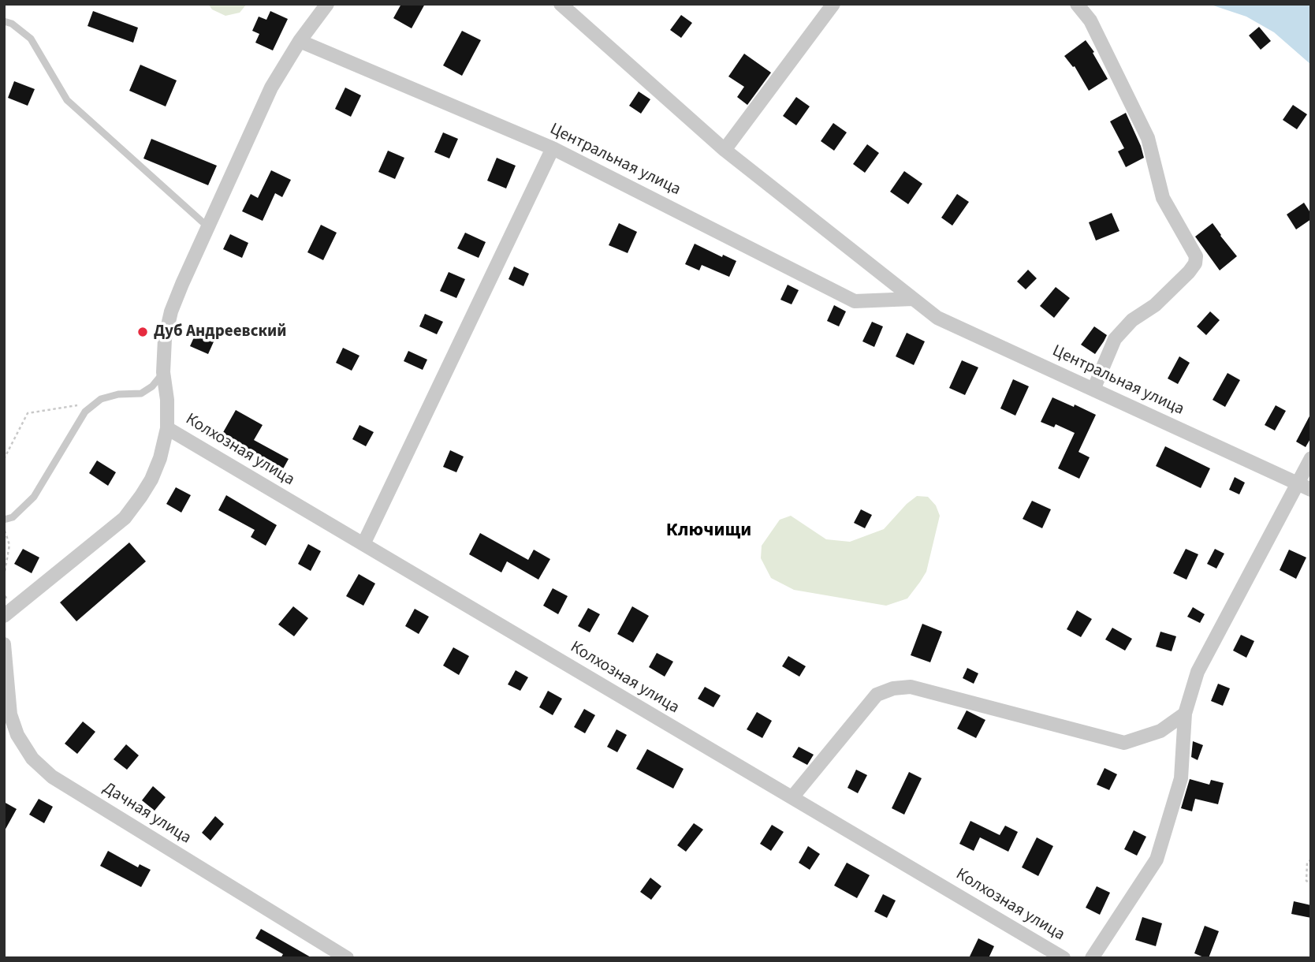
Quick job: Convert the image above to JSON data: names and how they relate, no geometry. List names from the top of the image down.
{
  "streets": {
    "street": ["Центральная улица", "Колхозная улица", "Дачная улица"]
  },
  "districts": ["Ключищи"],
  "places": ["Дуб Андреевский"]
}
